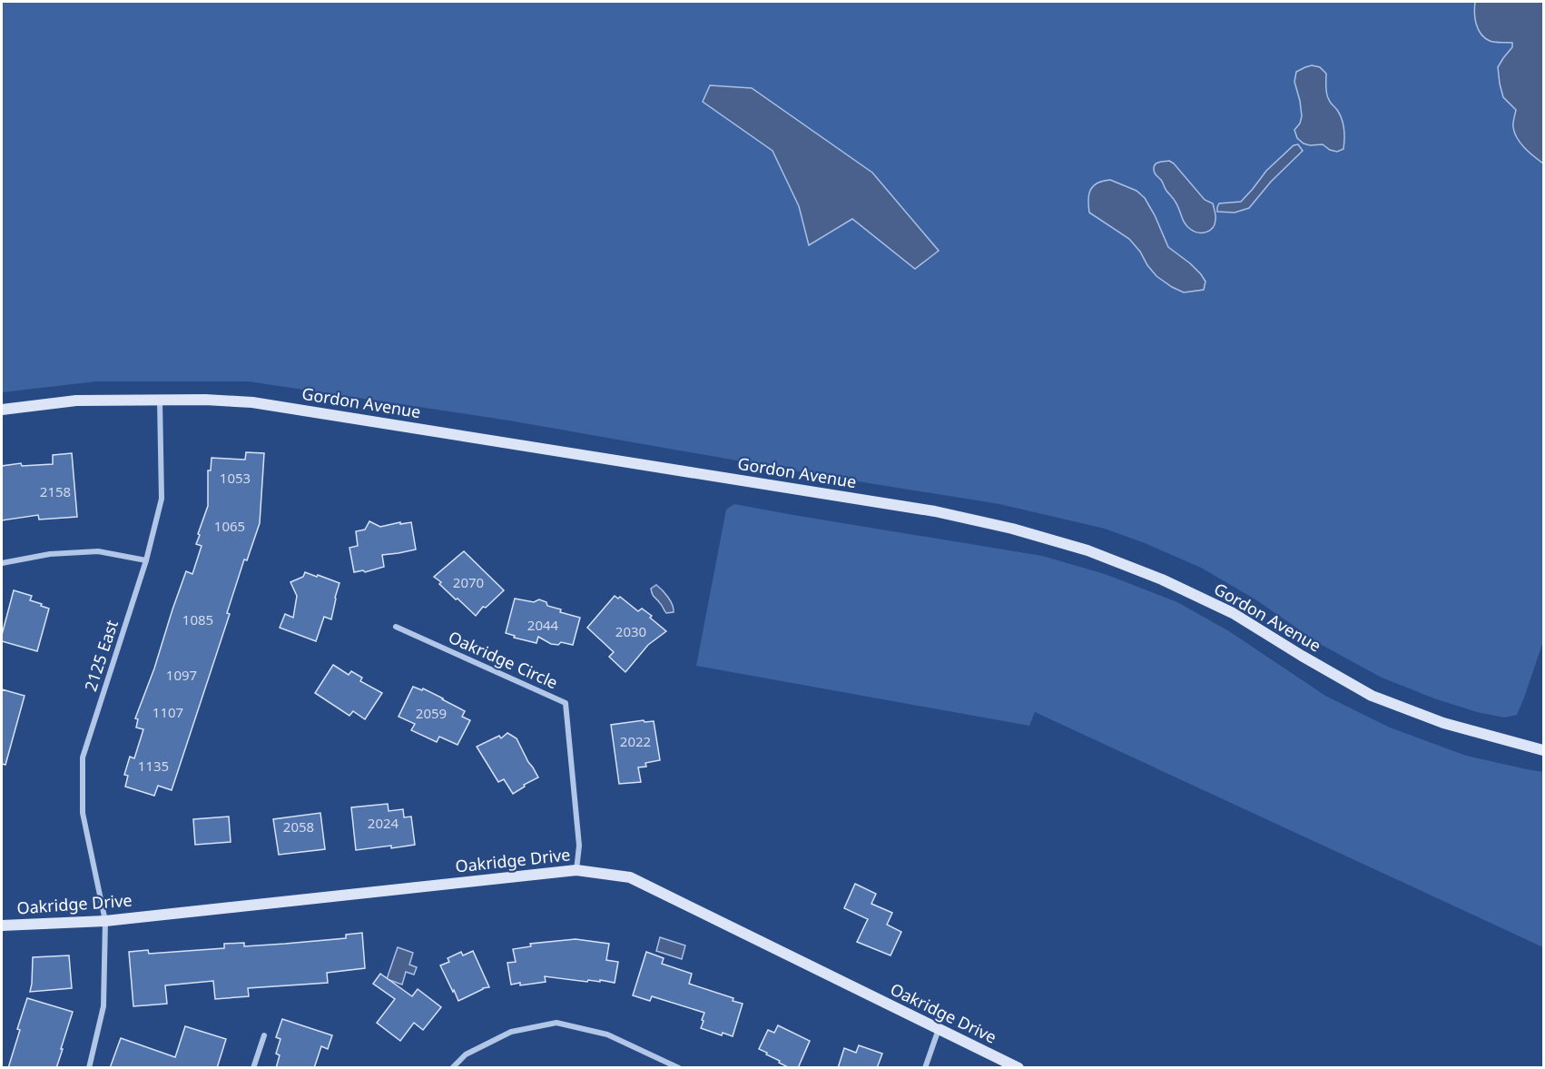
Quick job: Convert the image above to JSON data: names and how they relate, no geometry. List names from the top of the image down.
{
  "streets": {
    "main road": ["Gordon Avenue", "Oakridge Drive"],
    "street": ["2125 East", "Oakridge Circle"]
  },
  "crossings": [
    ["Gordon Avenue", "2125 East"],
    ["2125 East", "Oakridge Drive"],
    ["Oakridge Circle", "Oakridge Drive"]
  ],
  "house_numbers": [
    "1053",
    "2158",
    "1065",
    "2070",
    "1085",
    "2044",
    "2030",
    "1097",
    "1107",
    "2059",
    "2022",
    "1135",
    "2024",
    "2058"
  ]
}
